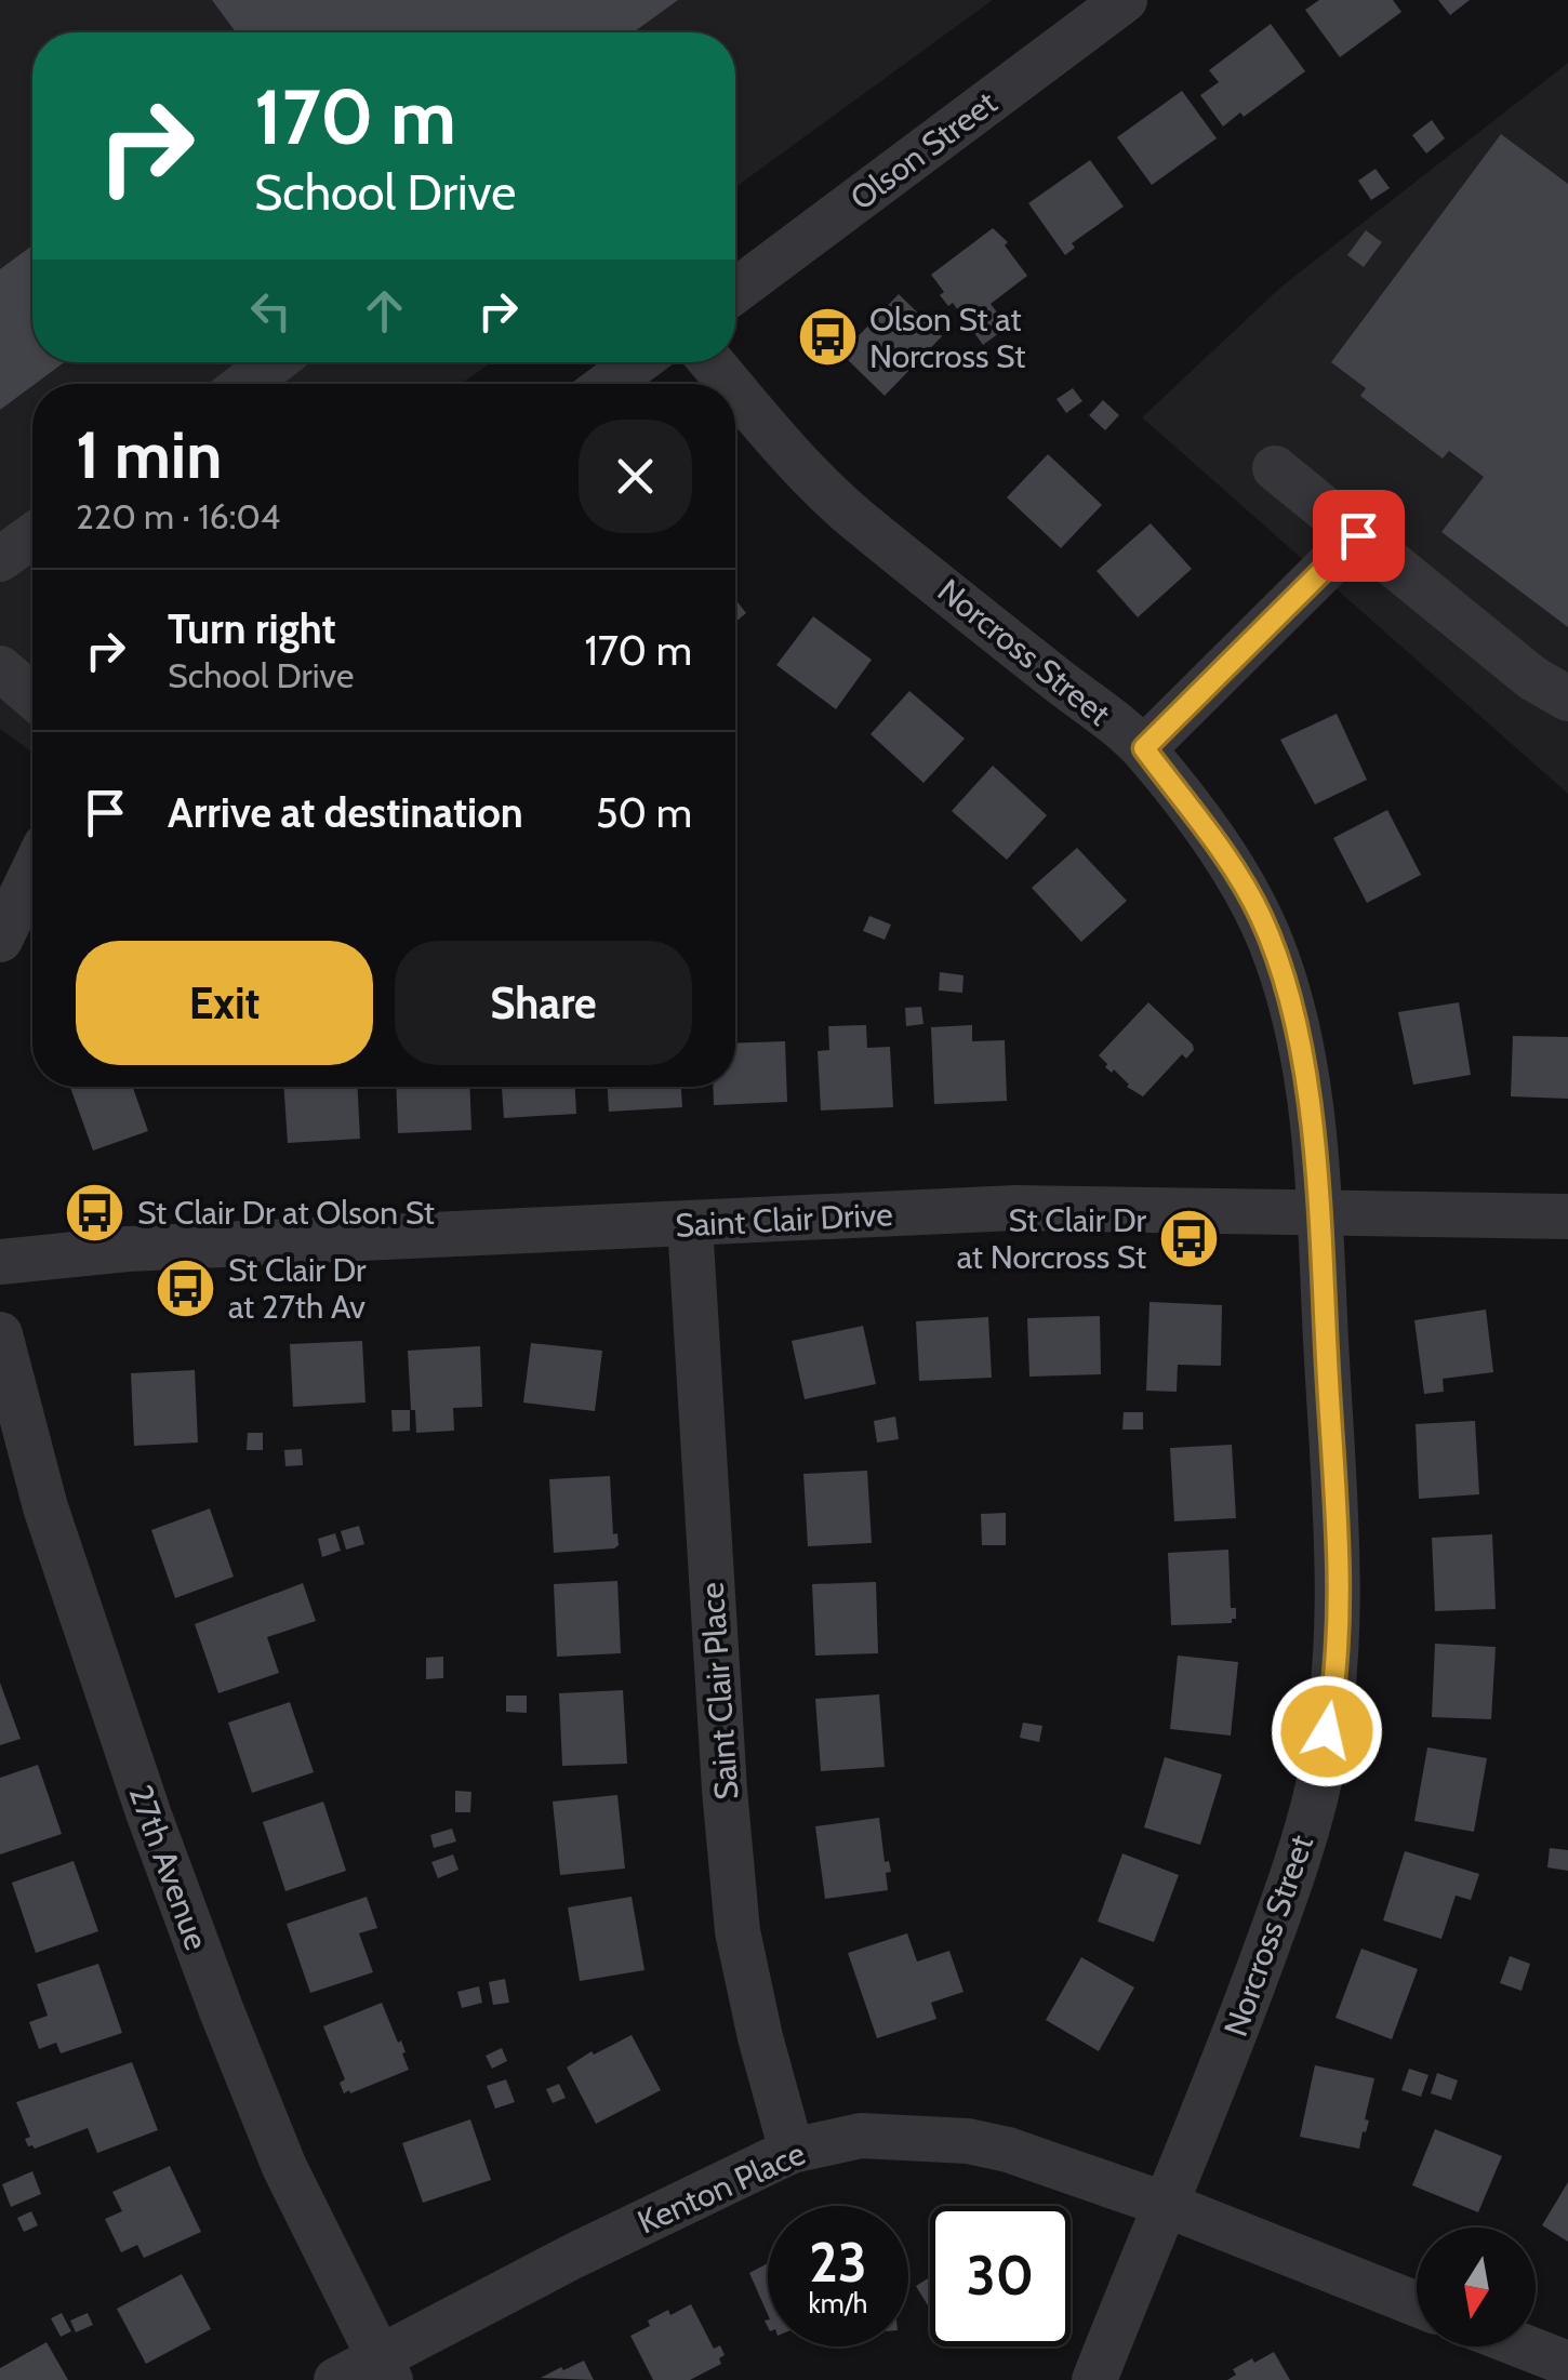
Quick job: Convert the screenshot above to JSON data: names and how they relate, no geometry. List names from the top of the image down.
{
  "streets": {
    "street": [
      "Olson Street",
      "Norcross Street",
      "Saint Clair Drive",
      "Saint Clair Place",
      "27th Avenue",
      "Kenton Place"
    ]
  },
  "crossings": [
    ["Norcross Street", "Saint Clair Drive"],
    ["Norcross Street", "Kenton Place"],
    ["Saint Clair Drive", "Saint Clair Place"],
    ["Saint Clair Place", "Kenton Place"],
    ["27th Avenue", "Kenton Place"]
  ],
  "places": {
    "bus stop": [
      "Olson St at Norcross St",
      "St Clair Dr at Olson St",
      "St Clair Dr at Norcross St",
      "St Clair Dr at 27th Av"
    ]
  },
  "north": "bottom",
  "page": {
    "turn": ["170 m", "School Drive"],
    "heading": ["1 min", "220 m · 16:04"],
    "list": [
      {
        "name": "Turn right",
        "note": "School Drive",
        "value": "170 m"
      },
      {
        "name": "Arrive at destination",
        "value": "50 m"
      }
    ],
    "buttons": ["Exit", "Share"],
    "speed": "23 km/h",
    "limit": "30"
  }
}
